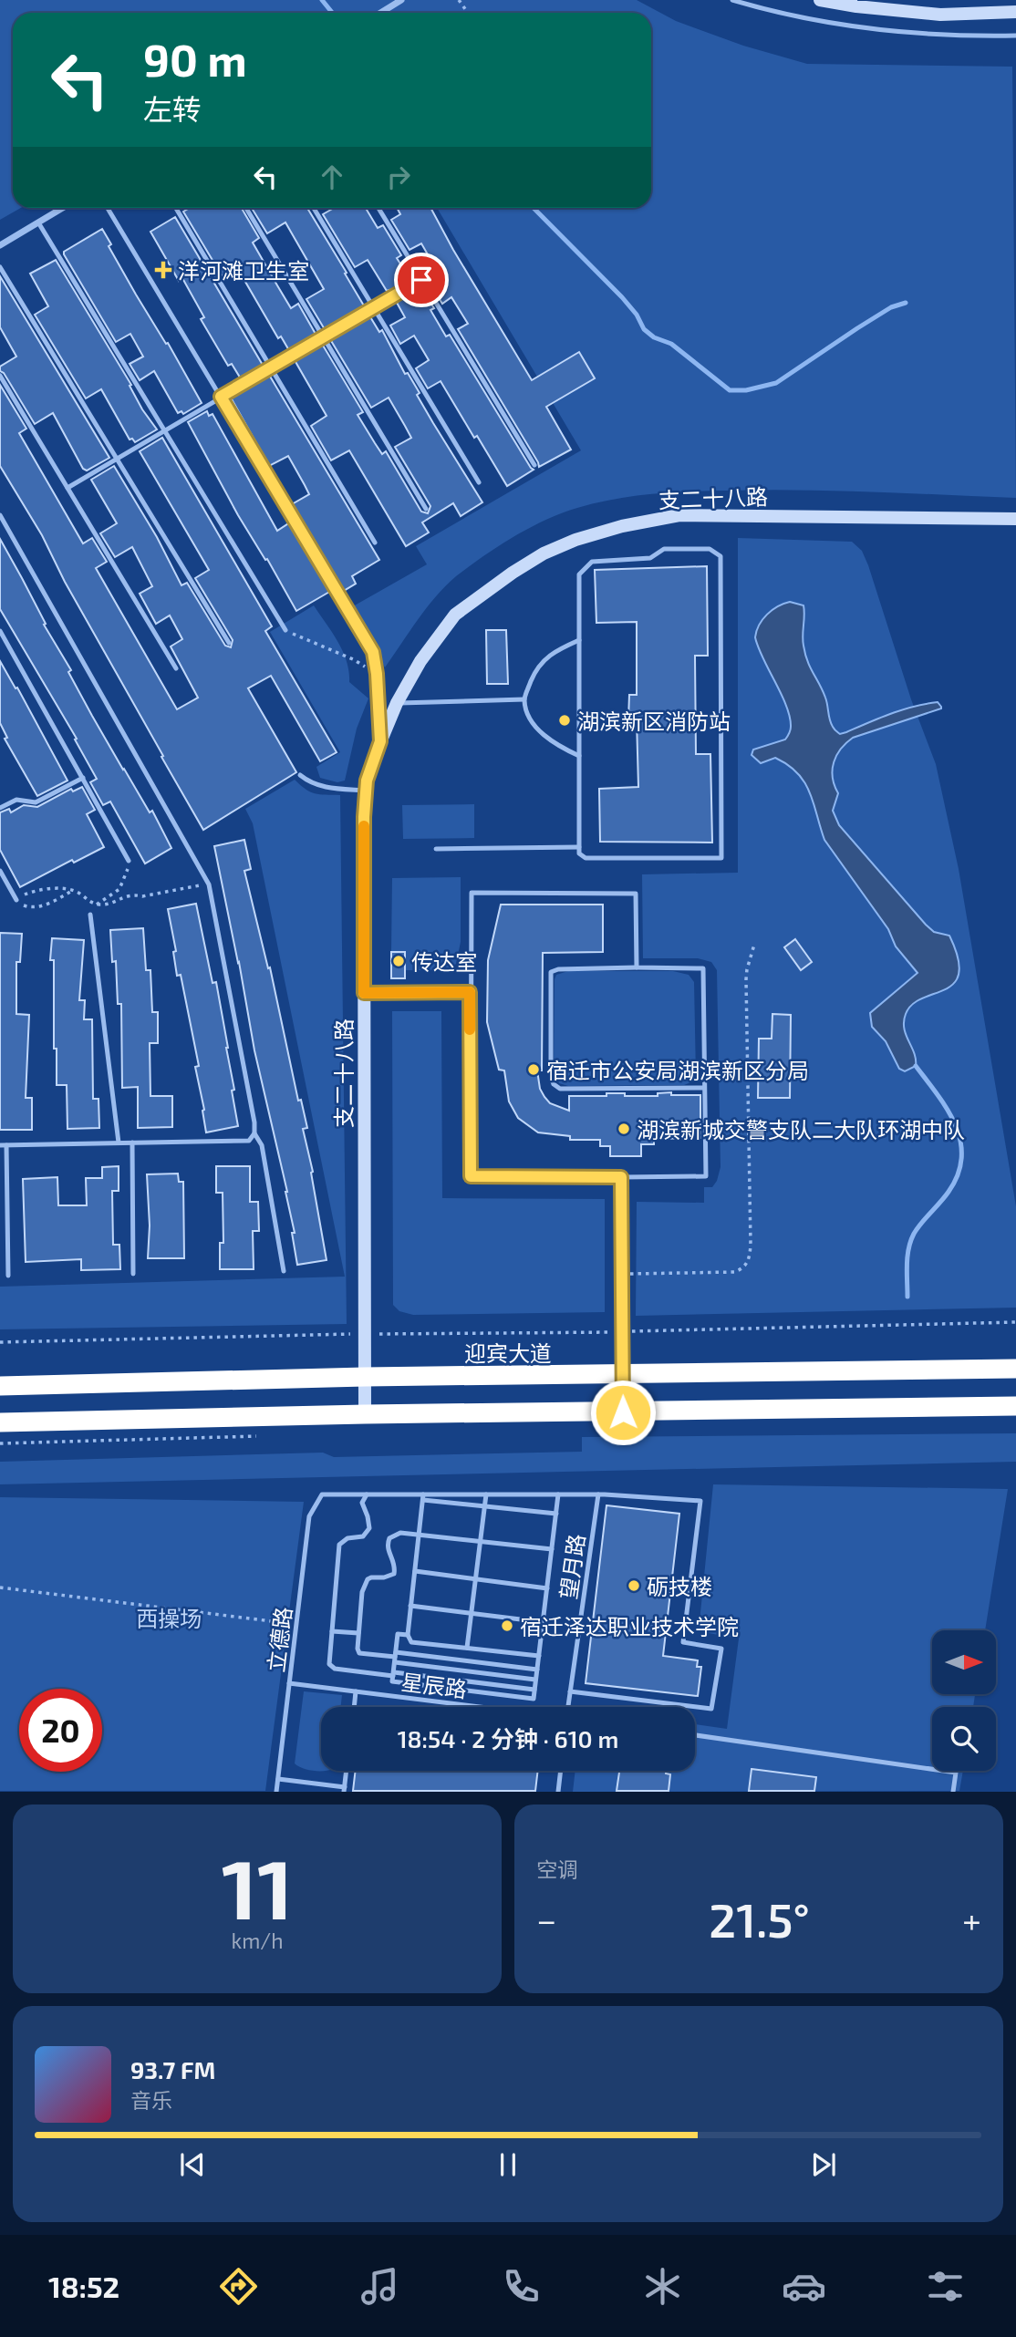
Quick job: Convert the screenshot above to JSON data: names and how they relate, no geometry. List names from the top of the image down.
{
  "streets": {
    "highway": ["迎宾大道"],
    "street": ["支二十八路"],
    "lane": ["望月路", "立德路", "星辰路"]
  },
  "crossings": [
    ["支二十八路", "迎宾大道"],
    ["立德路", "星辰路"]
  ],
  "parks": ["西操场"],
  "places": {
    "health": ["洋河滩卫生室"],
    "other": [
      "湖滨新区消防站",
      "传达室",
      "宿迁市公安局湖滨新区分局",
      "湖滨新城交警支队二大队环湖中队",
      "砺技楼",
      "宿迁泽达职业技术学院"
    ]
  },
  "north": "right",
  "page": {
    "turn": ["90 m", "左转"],
    "limit": "20",
    "trip": "18:54 · 2 分钟 · 610 m",
    "tile": [
      ["11", "km/h"],
      "空调"
    ],
    "heat": ["−", "21.5°", "+"],
    "song": ["93.7 FM", "音乐"],
    "tabs": "18:52"
  }
}
